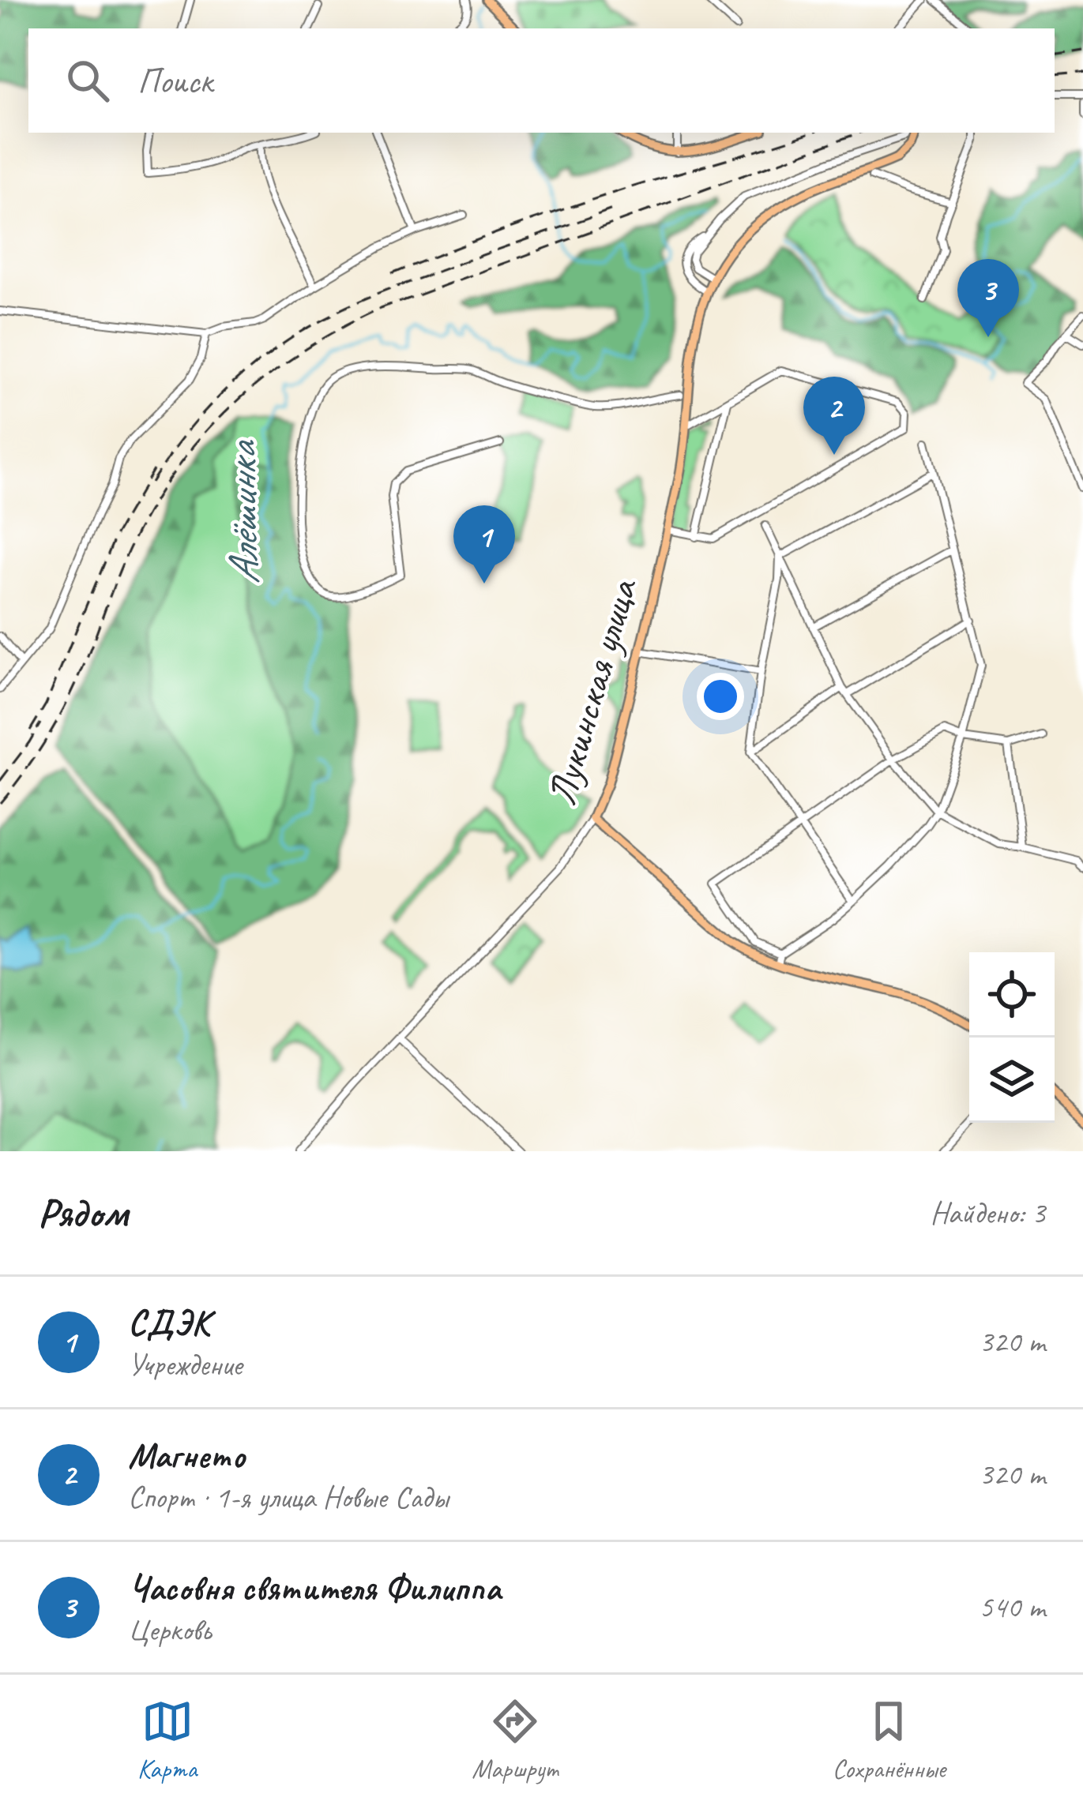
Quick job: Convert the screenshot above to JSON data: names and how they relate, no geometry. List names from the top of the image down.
{
  "streets": {
    "main road": ["Лукинская улица"]
  },
  "water": ["Алёшинка"],
  "page": {
    "search": "Поиск",
    "pins": ["3", "2", "1"],
    "heading": ["Рядом", "Найдено: 3"],
    "list": [
      {
        "mark": "1",
        "name": "СДЭК",
        "note": "Учреждение",
        "value": "320 m"
      },
      {
        "mark": "2",
        "name": "Магнето",
        "note": "Спорт · 1-я улица Новые Сады",
        "value": "320 m"
      },
      {
        "mark": "3",
        "name": "Часовня святителя Филиппа",
        "note": "Церковь",
        "value": "540 m"
      }
    ],
    "nav": ["Карта", "Маршрут", "Сохранённые"]
  }
}
